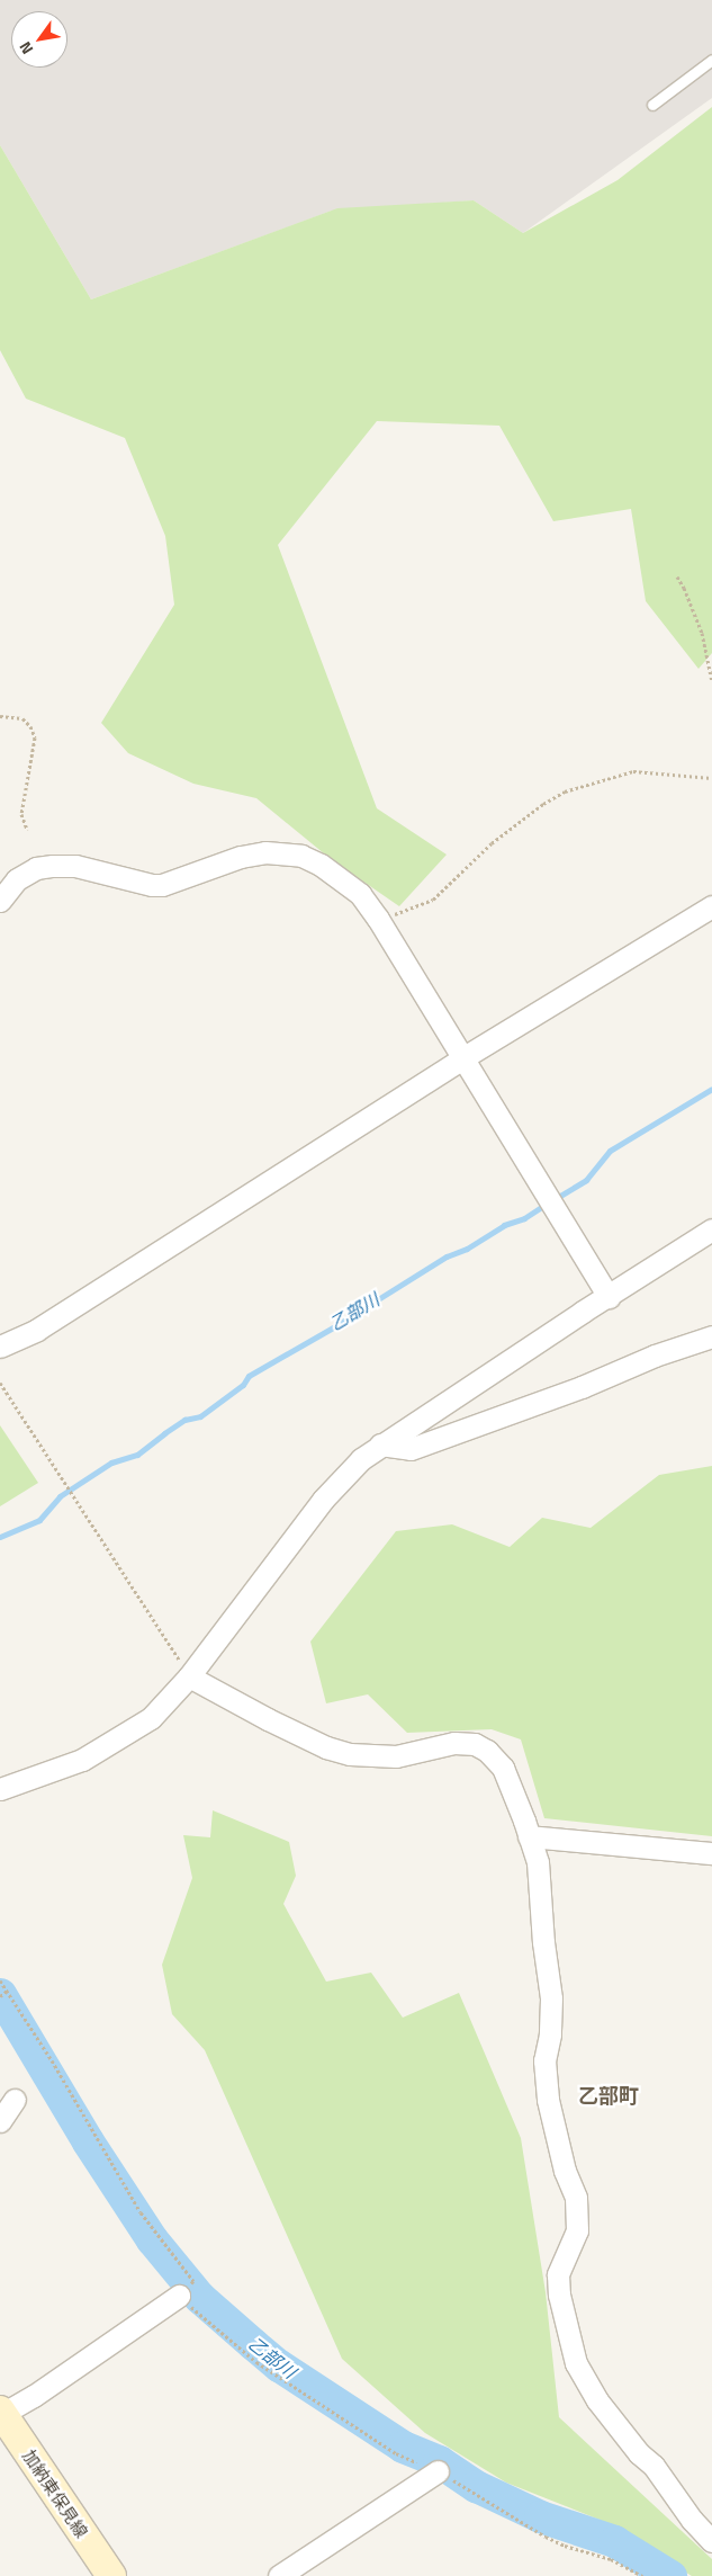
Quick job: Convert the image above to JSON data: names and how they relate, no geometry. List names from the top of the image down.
{
  "streets": {
    "main road": ["加納東保見線"]
  },
  "districts": ["乙部町"],
  "water": ["乙部川"],
  "north": "bottom left"
}
